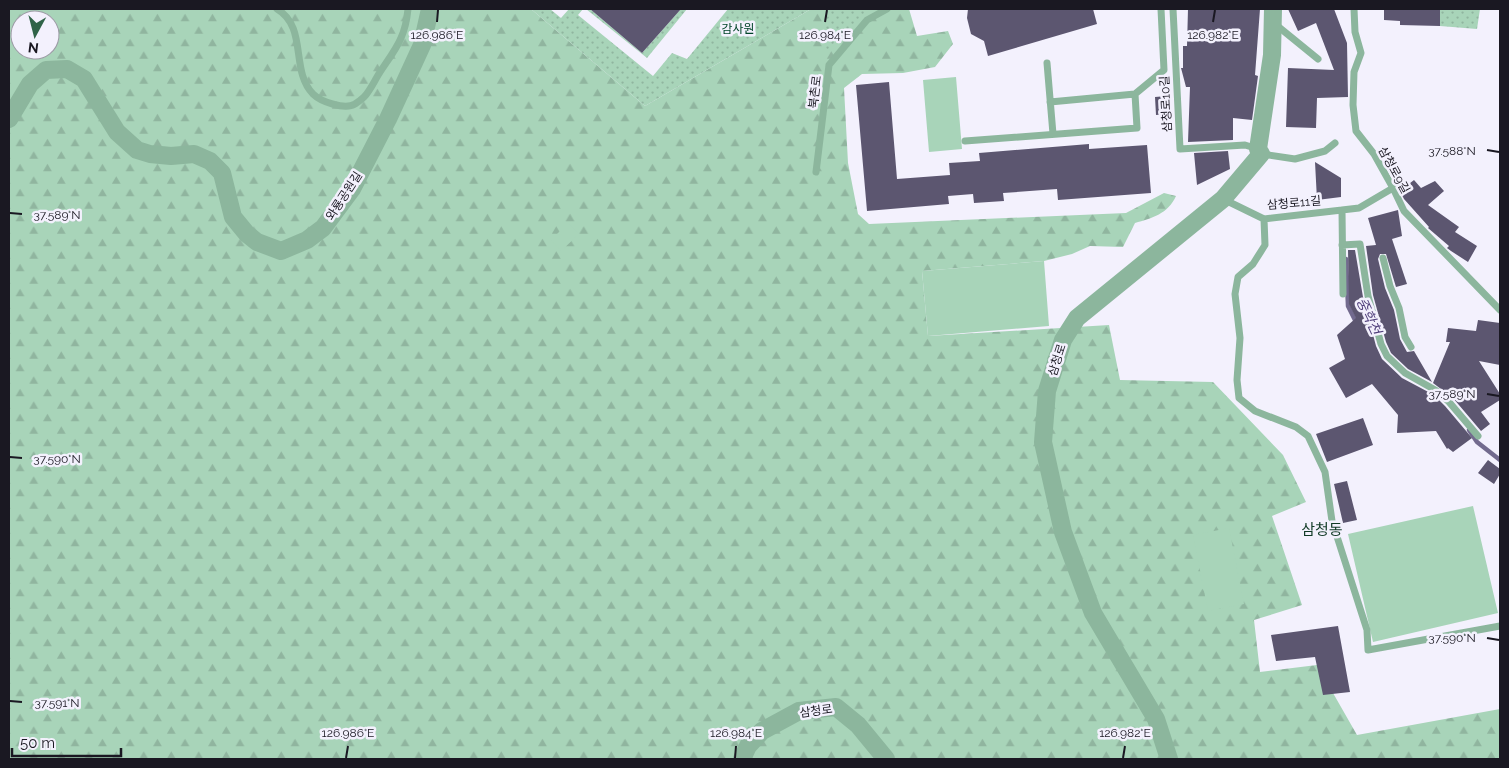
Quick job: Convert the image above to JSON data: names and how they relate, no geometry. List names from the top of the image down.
{
  "streets": {
    "street": ["와룡공원길", "삼청로"],
    "lane": [
      "북촌로",
      "삼청로10길",
      "삼청로9길",
      "삼청로11길"
    ]
  },
  "crossings": [
    ["삼청로10길", "삼청로"],
    ["삼청로9길", "삼청로11길"],
    ["삼청로11길", "삼청로"]
  ],
  "districts": ["삼청동"],
  "water": ["중학천"],
  "parks": ["감사원"],
  "scale_bar": "50 m",
  "north": "bottom",
  "coordinates": [
    "126.986°E",
    "126.984°E",
    "126.982°E",
    "37.588°N",
    "37.589°N",
    "37.590°N",
    "37.591°N"
  ]
}
